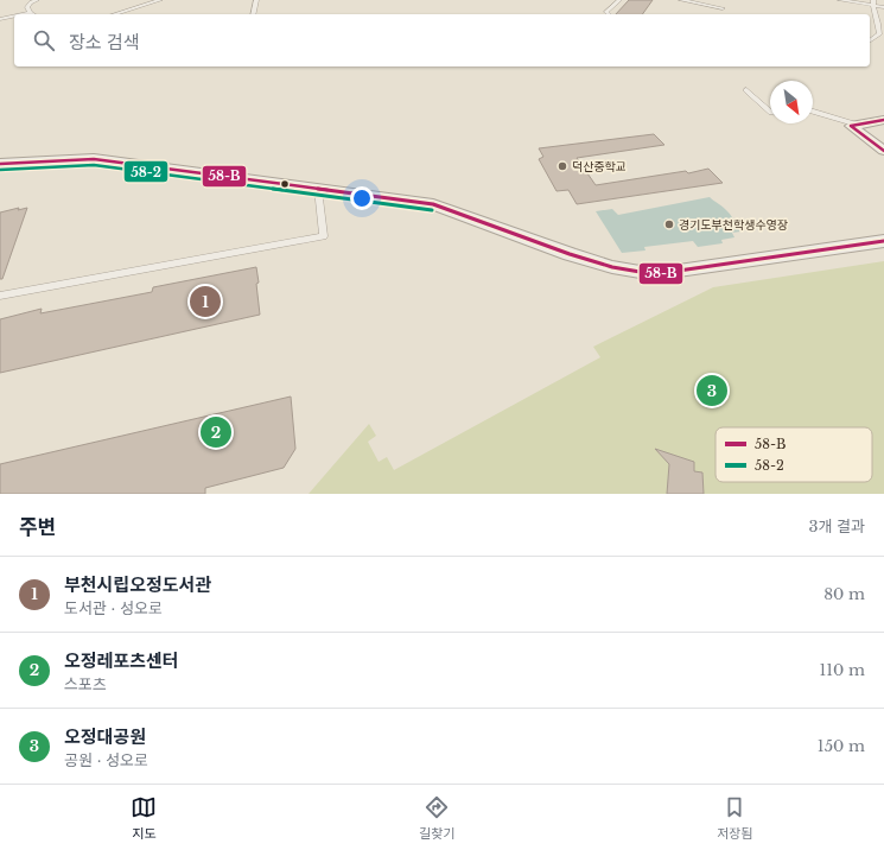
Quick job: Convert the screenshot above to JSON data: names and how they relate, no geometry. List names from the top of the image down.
{
  "places": ["덕산중학교", "경기도부천학생수영장"],
  "lines": ["transit line 58-B", "transit line 58-2"],
  "legend": ["58-B", "58-2"],
  "north": "bottom right",
  "page": {
    "search": "장소 검색",
    "pins": ["1", "3", "2"],
    "heading": ["주변", "3개 결과"],
    "list": [
      {
        "mark": "1",
        "name": "부천시립오정도서관",
        "note": "도서관 · 성오로",
        "value": "80 m"
      },
      {
        "mark": "2",
        "name": "오정레포츠센터",
        "note": "스포츠",
        "value": "110 m"
      },
      {
        "mark": "3",
        "name": "오정대공원",
        "note": "공원 · 성오로",
        "value": "150 m"
      }
    ],
    "nav": ["지도", "길찾기", "저장됨"]
  }
}
